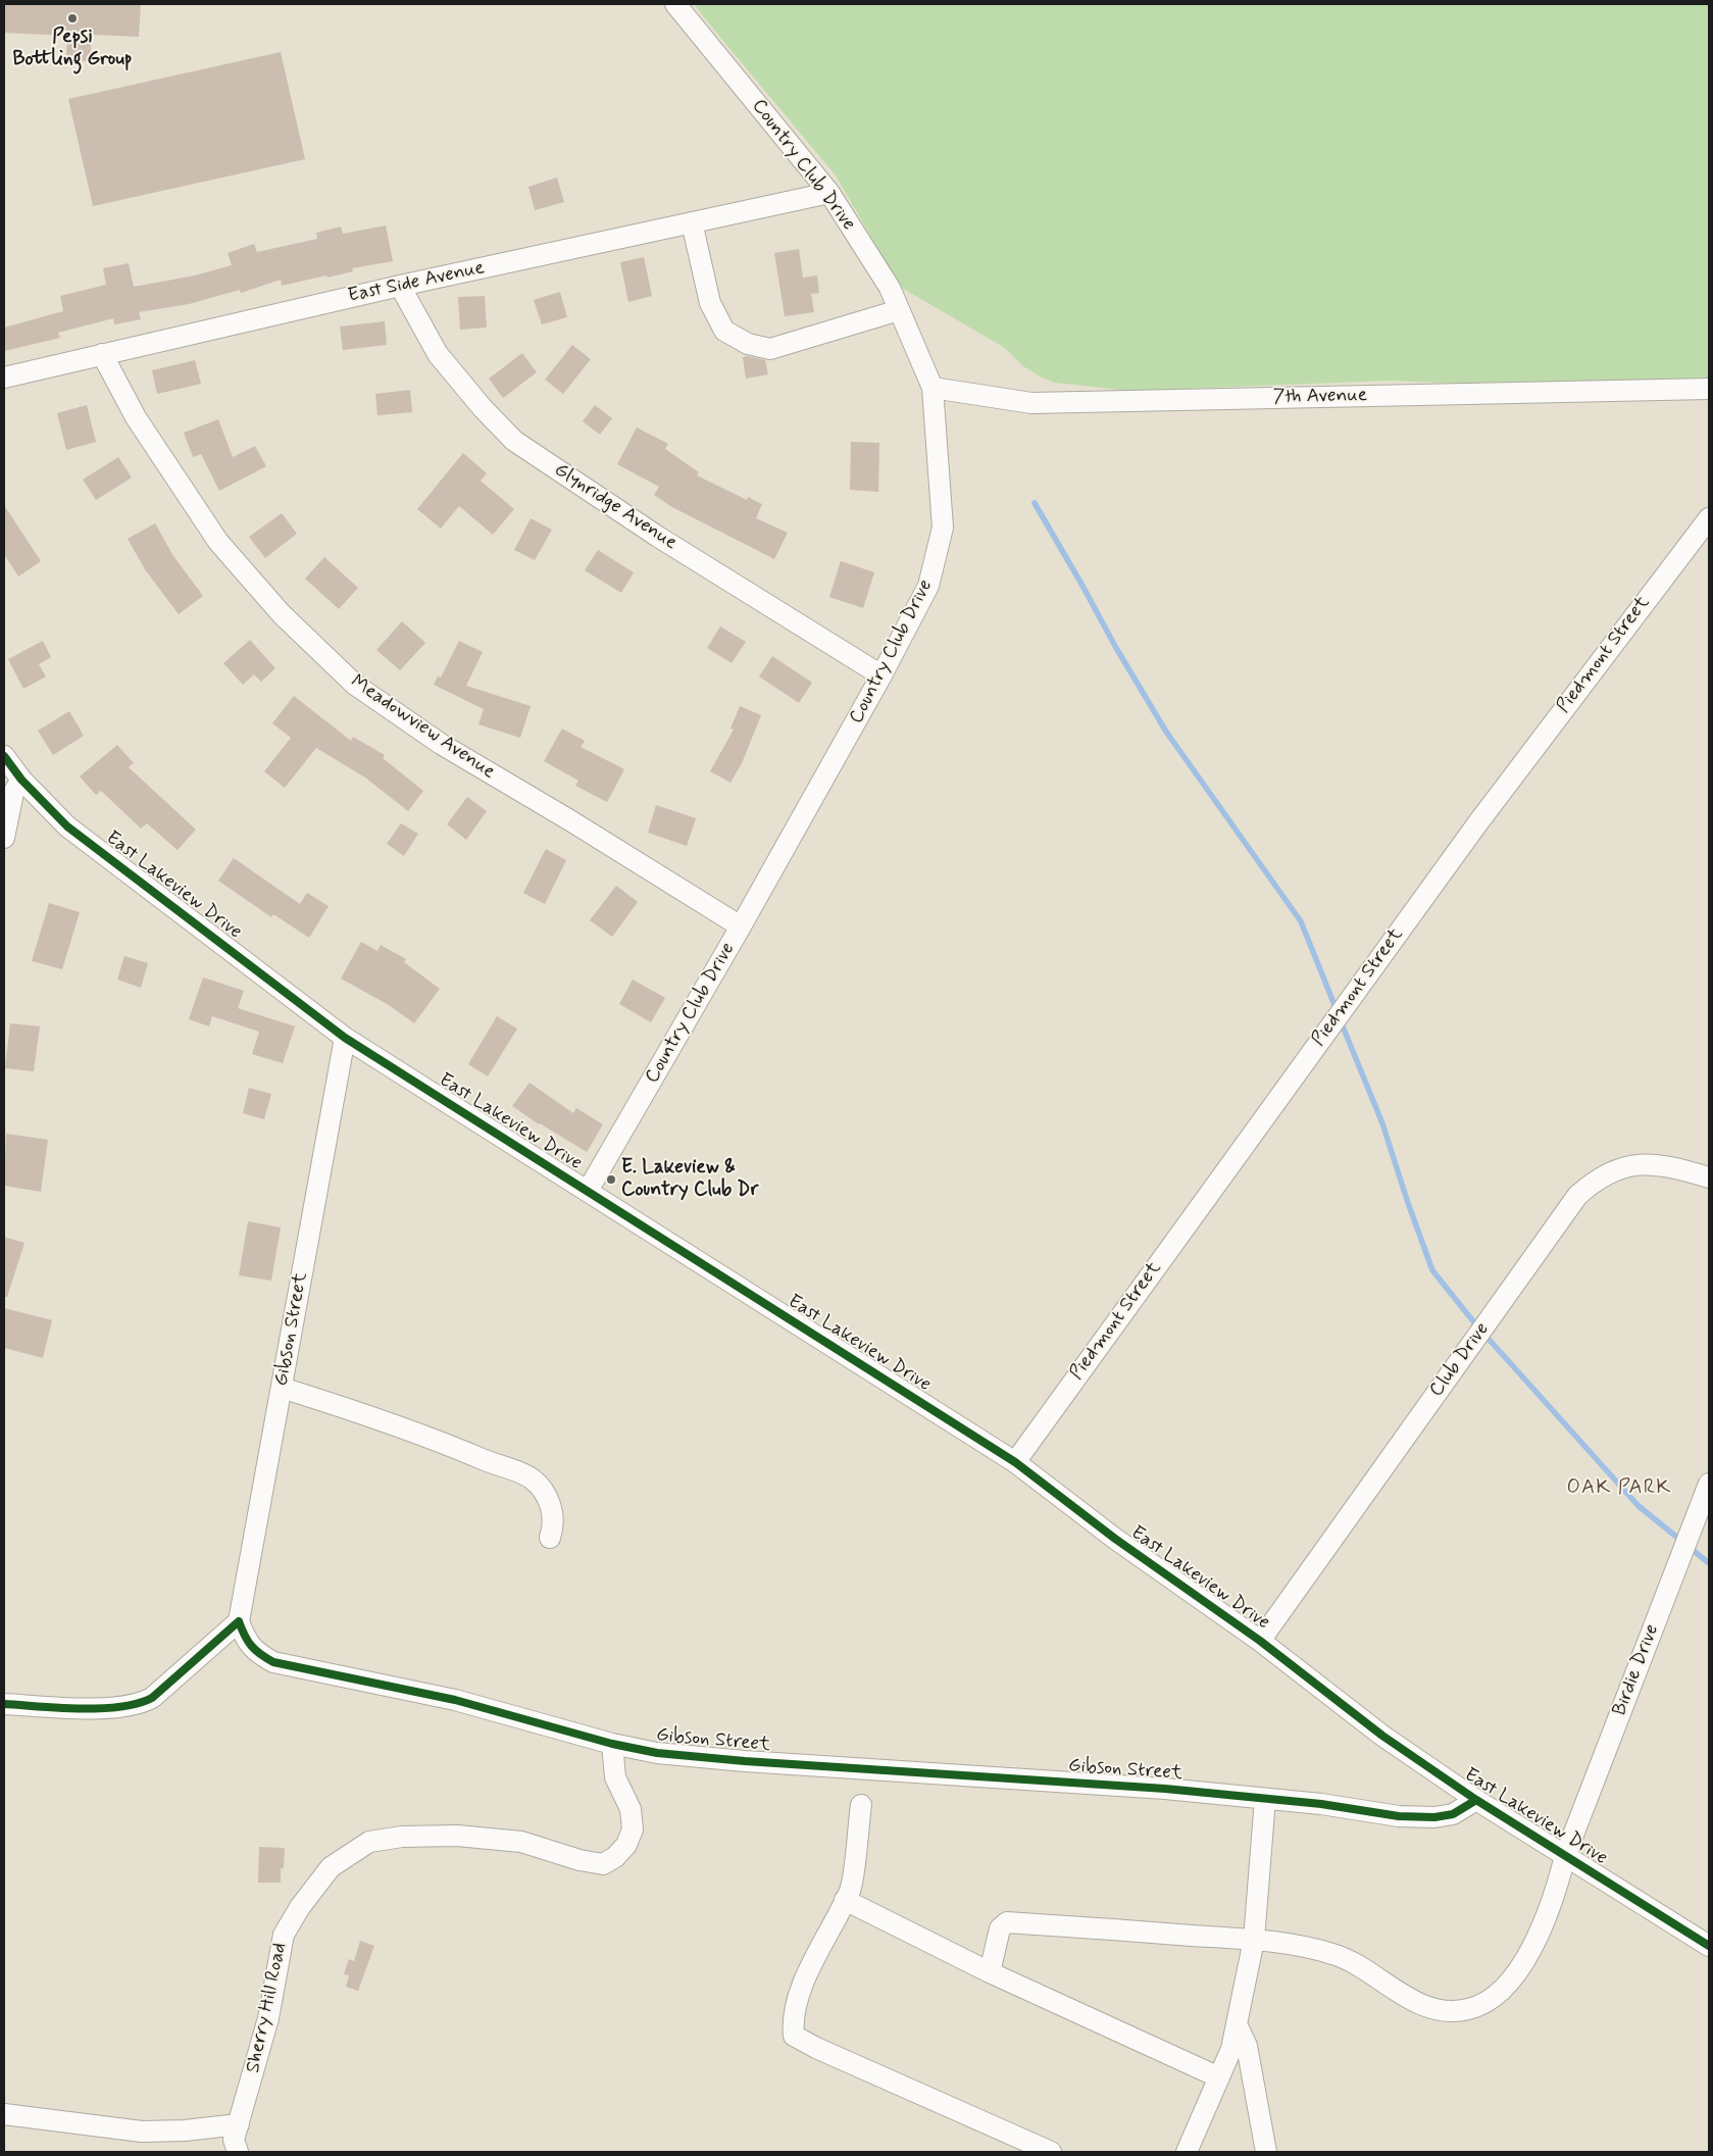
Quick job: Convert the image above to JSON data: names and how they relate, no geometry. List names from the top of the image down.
{
  "streets": {
    "street": [
      "Country Club Drive",
      "East Side Avenue",
      "7th Avenue",
      "Glynridge Avenue",
      "Piedmont Street",
      "Meadowview Avenue",
      "East Lakeview Drive",
      "Gibson Street",
      "Club Drive",
      "Birdie Drive",
      "Sherry Hill Road"
    ]
  },
  "crossings": [
    ["Country Club Drive", "East Side Avenue"],
    ["Country Club Drive", "7th Avenue"],
    ["Country Club Drive", "Glynridge Avenue"],
    ["Country Club Drive", "Meadowview Avenue"],
    ["Country Club Drive", "East Lakeview Drive"],
    ["East Side Avenue", "Glynridge Avenue"],
    ["East Side Avenue", "Meadowview Avenue"],
    ["Piedmont Street", "East Lakeview Drive"],
    ["East Lakeview Drive", "Gibson Street"],
    ["East Lakeview Drive", "Club Drive"],
    ["East Lakeview Drive", "Birdie Drive"],
    ["Gibson Street", "Sherry Hill Road"]
  ],
  "districts": ["OAK PARK"],
  "places": ["Pepsi Bottling Group", "E. Lakeview & Country Club Dr"]
}
